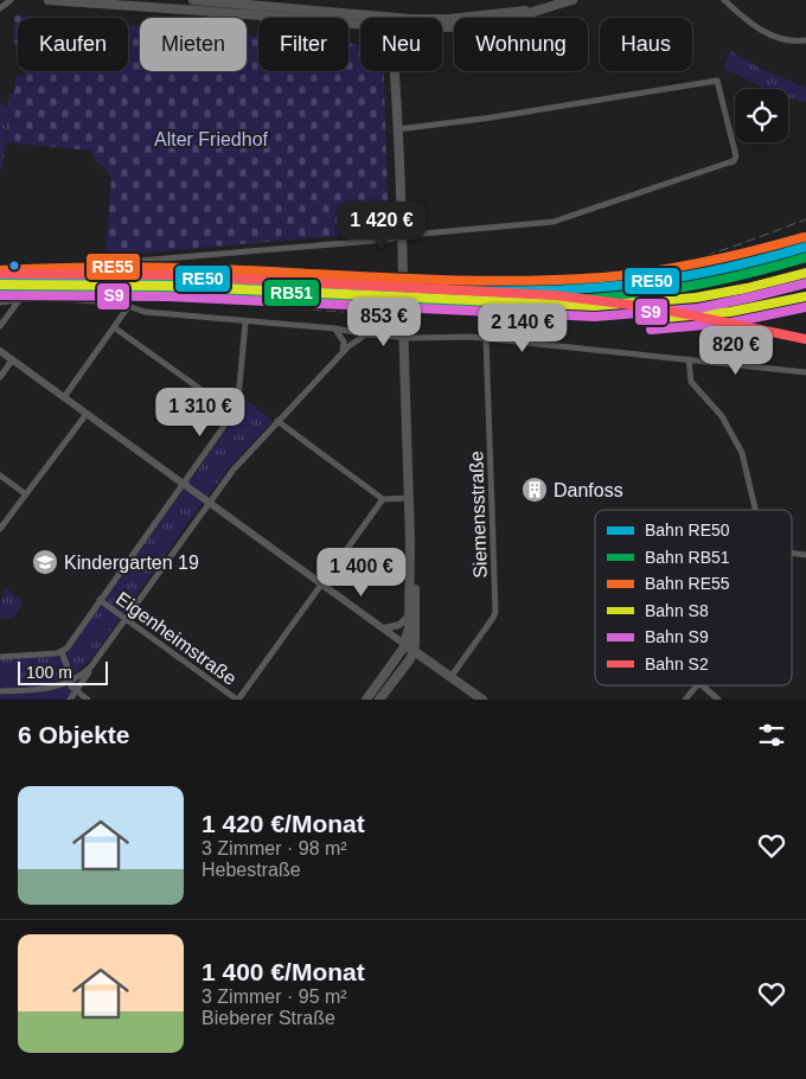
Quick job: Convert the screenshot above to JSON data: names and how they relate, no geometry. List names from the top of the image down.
{
  "streets": {
    "street": ["Siemensstraße", "Eigenheimstraße"]
  },
  "parks": ["Alter Friedhof"],
  "places": {
    "building": ["Danfoss"],
    "school or university": ["Kindergarten 19"]
  },
  "lines": [
    "rail line RE55",
    "rail line RE50",
    "rail line RB51",
    "rail line S8",
    "rail line S2",
    "rail line S9"
  ],
  "legend": [
    "Bahn RE50",
    "Bahn RB51",
    "Bahn RE55",
    "Bahn S8",
    "Bahn S9",
    "Bahn S2"
  ],
  "scale_bar": "100 m",
  "page": {
    "chip": [
      "Kaufen",
      "Mieten",
      "Filter",
      "Neu",
      "Wohnung",
      "Haus"
    ],
    "price": [
      "1 420 €",
      "853 €",
      "2 140 €",
      "820 €",
      "1 310 €",
      "1 400 €"
    ],
    "scale": "100 m",
    "heading": "6 Objekte",
    "list": [
      {
        "name": "1 420 €/Monat",
        "note": "3 Zimmer · 98 m² · Hebestraße"
      },
      {
        "name": "1 400 €/Monat",
        "note": "3 Zimmer · 95 m² · Bieberer Straße"
      }
    ]
  }
}
